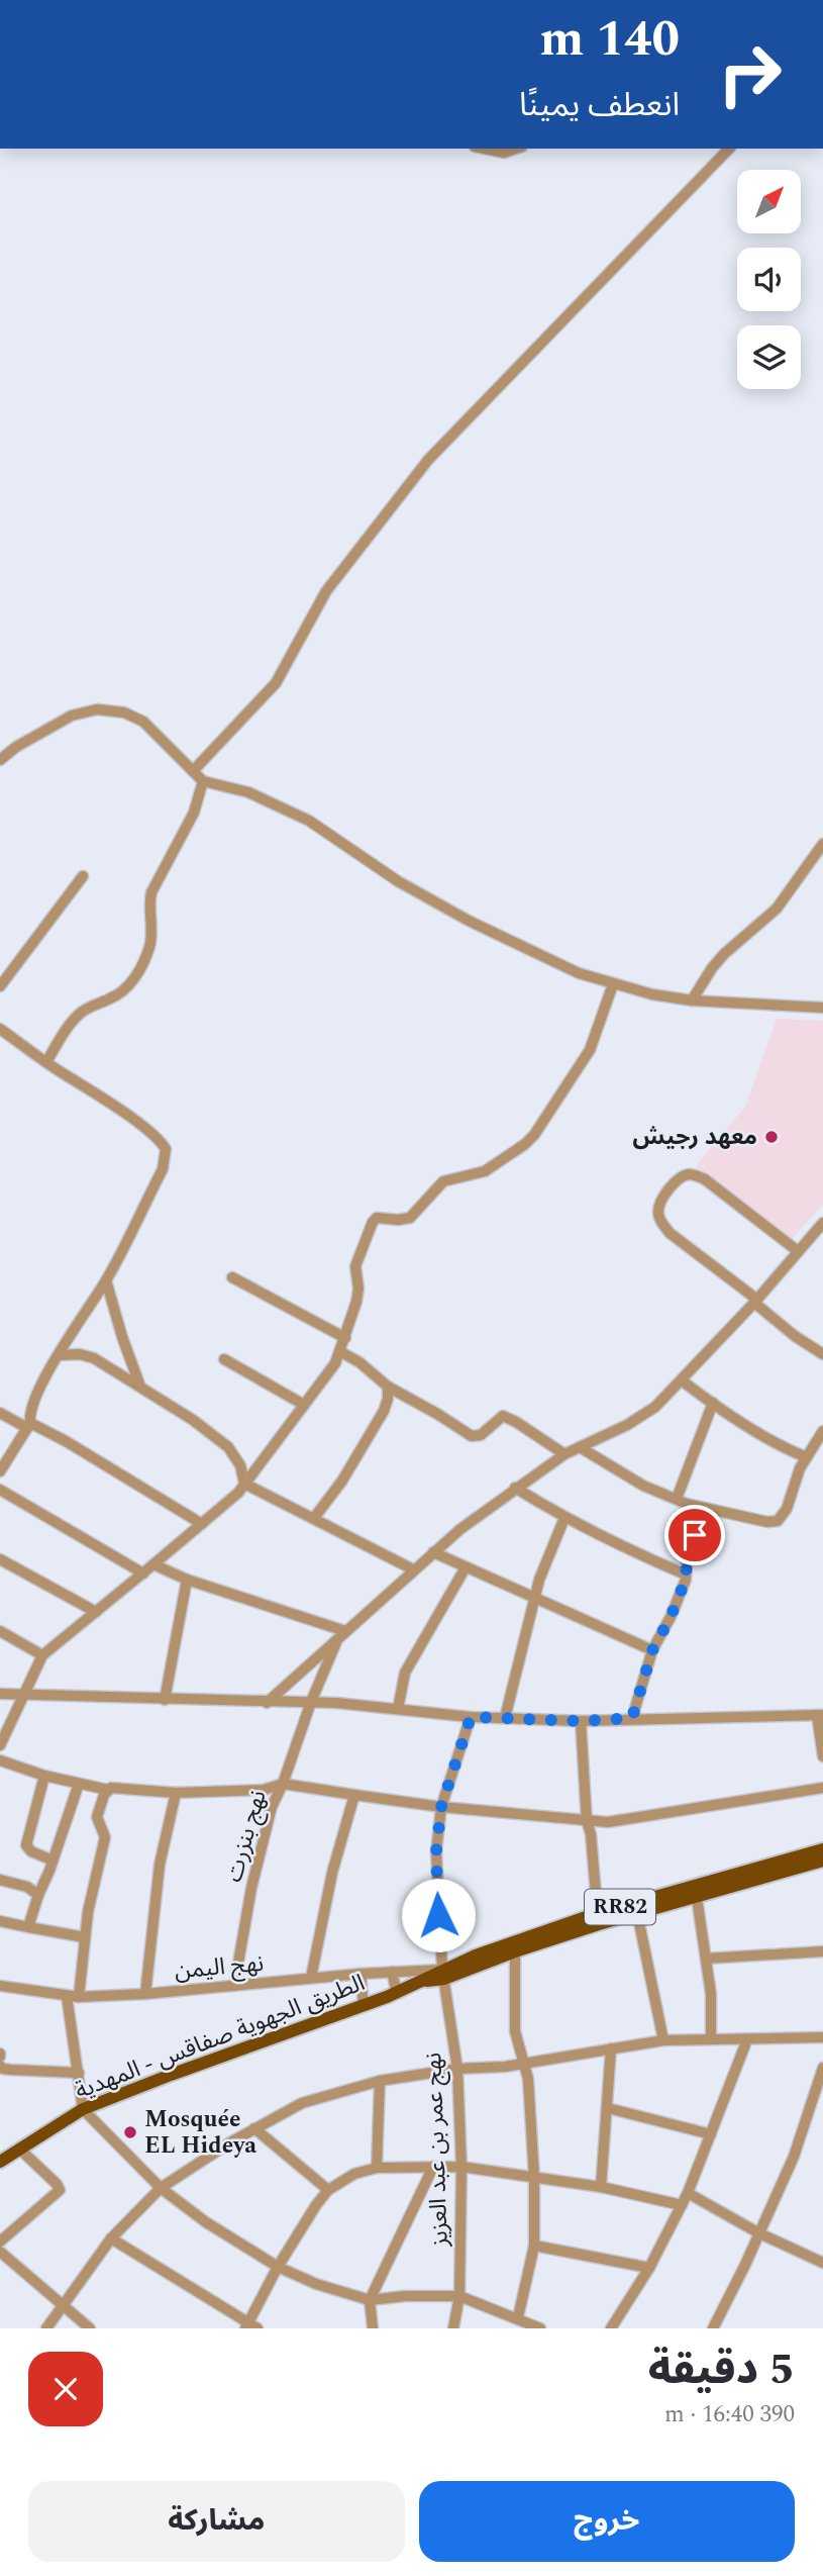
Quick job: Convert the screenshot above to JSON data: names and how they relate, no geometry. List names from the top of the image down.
{
  "streets": {
    "main road": ["RR82", "الطريق الجهوية صفاقس - المهدية"],
    "street": ["نهج بنزرت", "نهج اليمن", "نهج عمر بن عبد العزيز"]
  },
  "crossings": [
    ["نهج بنزرت", "نهج اليمن"],
    ["نهج اليمن", "الطريق الجهوية صفاقس - المهدية"],
    ["نهج اليمن", "نهج عمر بن عبد العزيز"],
    ["الطريق الجهوية صفاقس - المهدية", "نهج عمر بن عبد العزيز"]
  ],
  "places": ["معهد رجيش", "Mosquée EL Hideya"],
  "north": "top right",
  "page": {
    "turn": ["140 m", "انعطف يمينًا"],
    "heading": ["5 دقيقة", "390 m · 16:40"],
    "buttons": ["خروج", "مشاركة"]
  }
}
